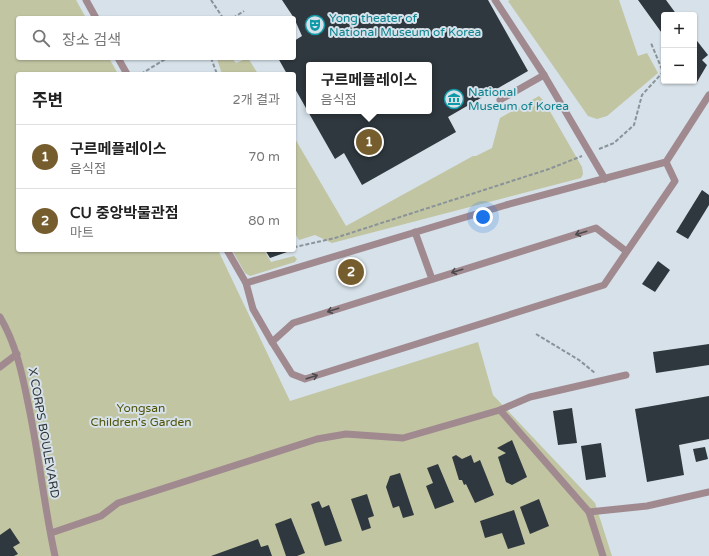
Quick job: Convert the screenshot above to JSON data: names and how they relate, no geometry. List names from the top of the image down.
{
  "streets": {
    "lane": ["X CORPS BOULEVARD"]
  },
  "parks": ["Yongsan Children's Garden"],
  "places": {
    "theatre": ["Yong theater of National Museum of Korea"],
    "museum": ["National Museum of Korea"]
  },
  "page": {
    "map_buttons": ["+", "−"],
    "search": "장소 검색",
    "popup": ["구르메플레이스", "음식점"],
    "heading": ["주변", "2개 결과"],
    "list": [
      {
        "mark": "1",
        "name": "구르메플레이스",
        "note": "음식점",
        "value": "70 m"
      },
      {
        "mark": "2",
        "name": "CU 중앙박물관점",
        "note": "마트",
        "value": "80 m"
      }
    ],
    "pins": ["1", "2"]
  }
}
